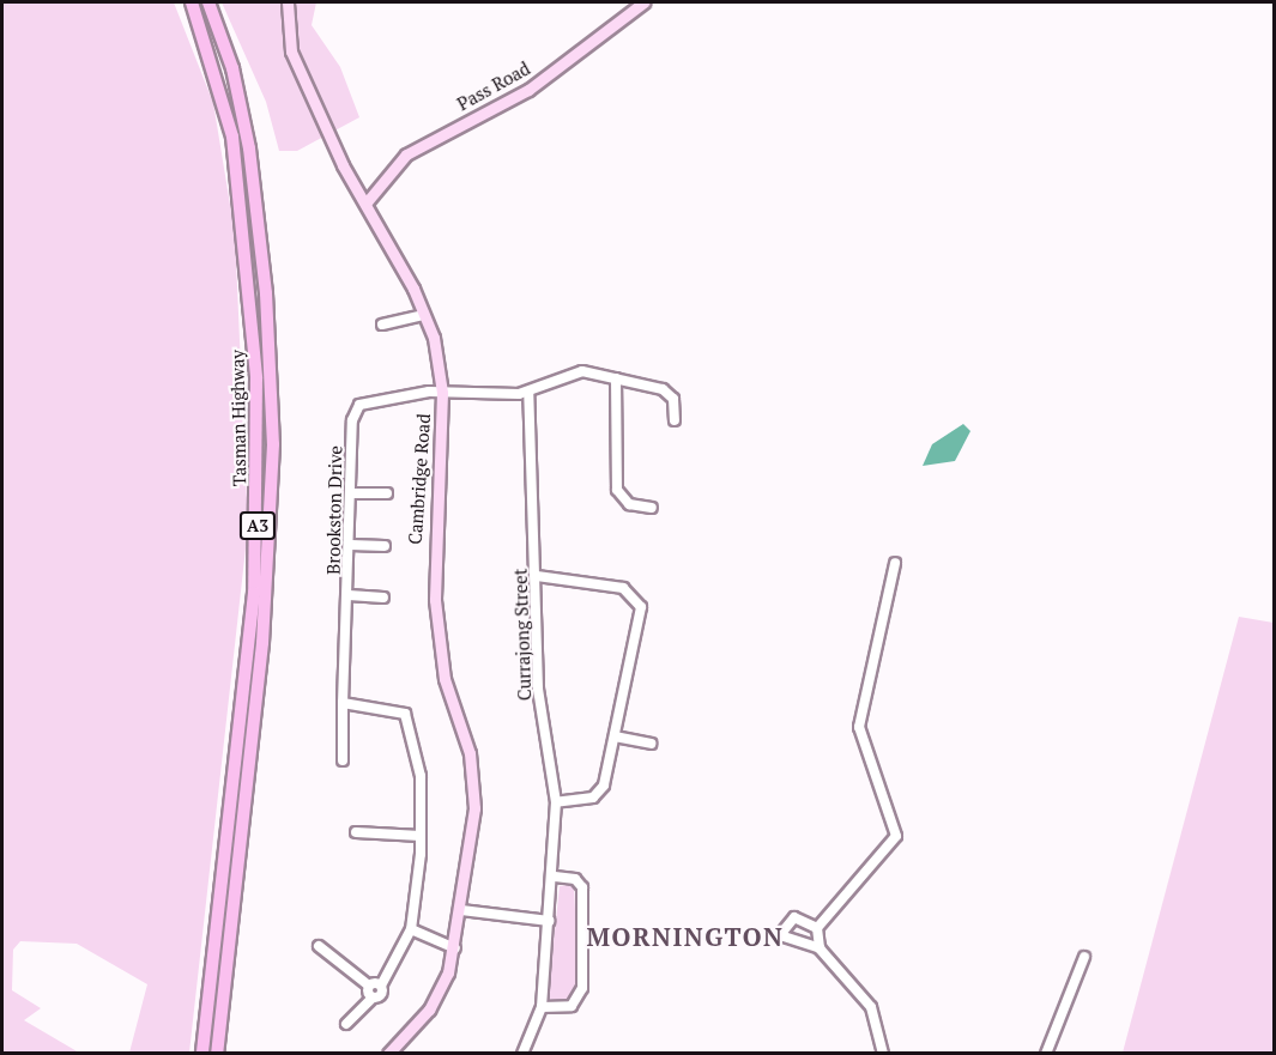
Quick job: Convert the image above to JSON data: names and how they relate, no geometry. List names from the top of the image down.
{
  "streets": {
    "highway": ["Tasman Highway", "A3"],
    "main road": ["Pass Road", "Cambridge Road"],
    "street": ["Brookston Drive", "Currajong Street"]
  },
  "crossings": [
    ["Pass Road", "Cambridge Road"],
    ["Cambridge Road", "Brookston Drive"]
  ],
  "districts": ["MORNINGTON"]
}
